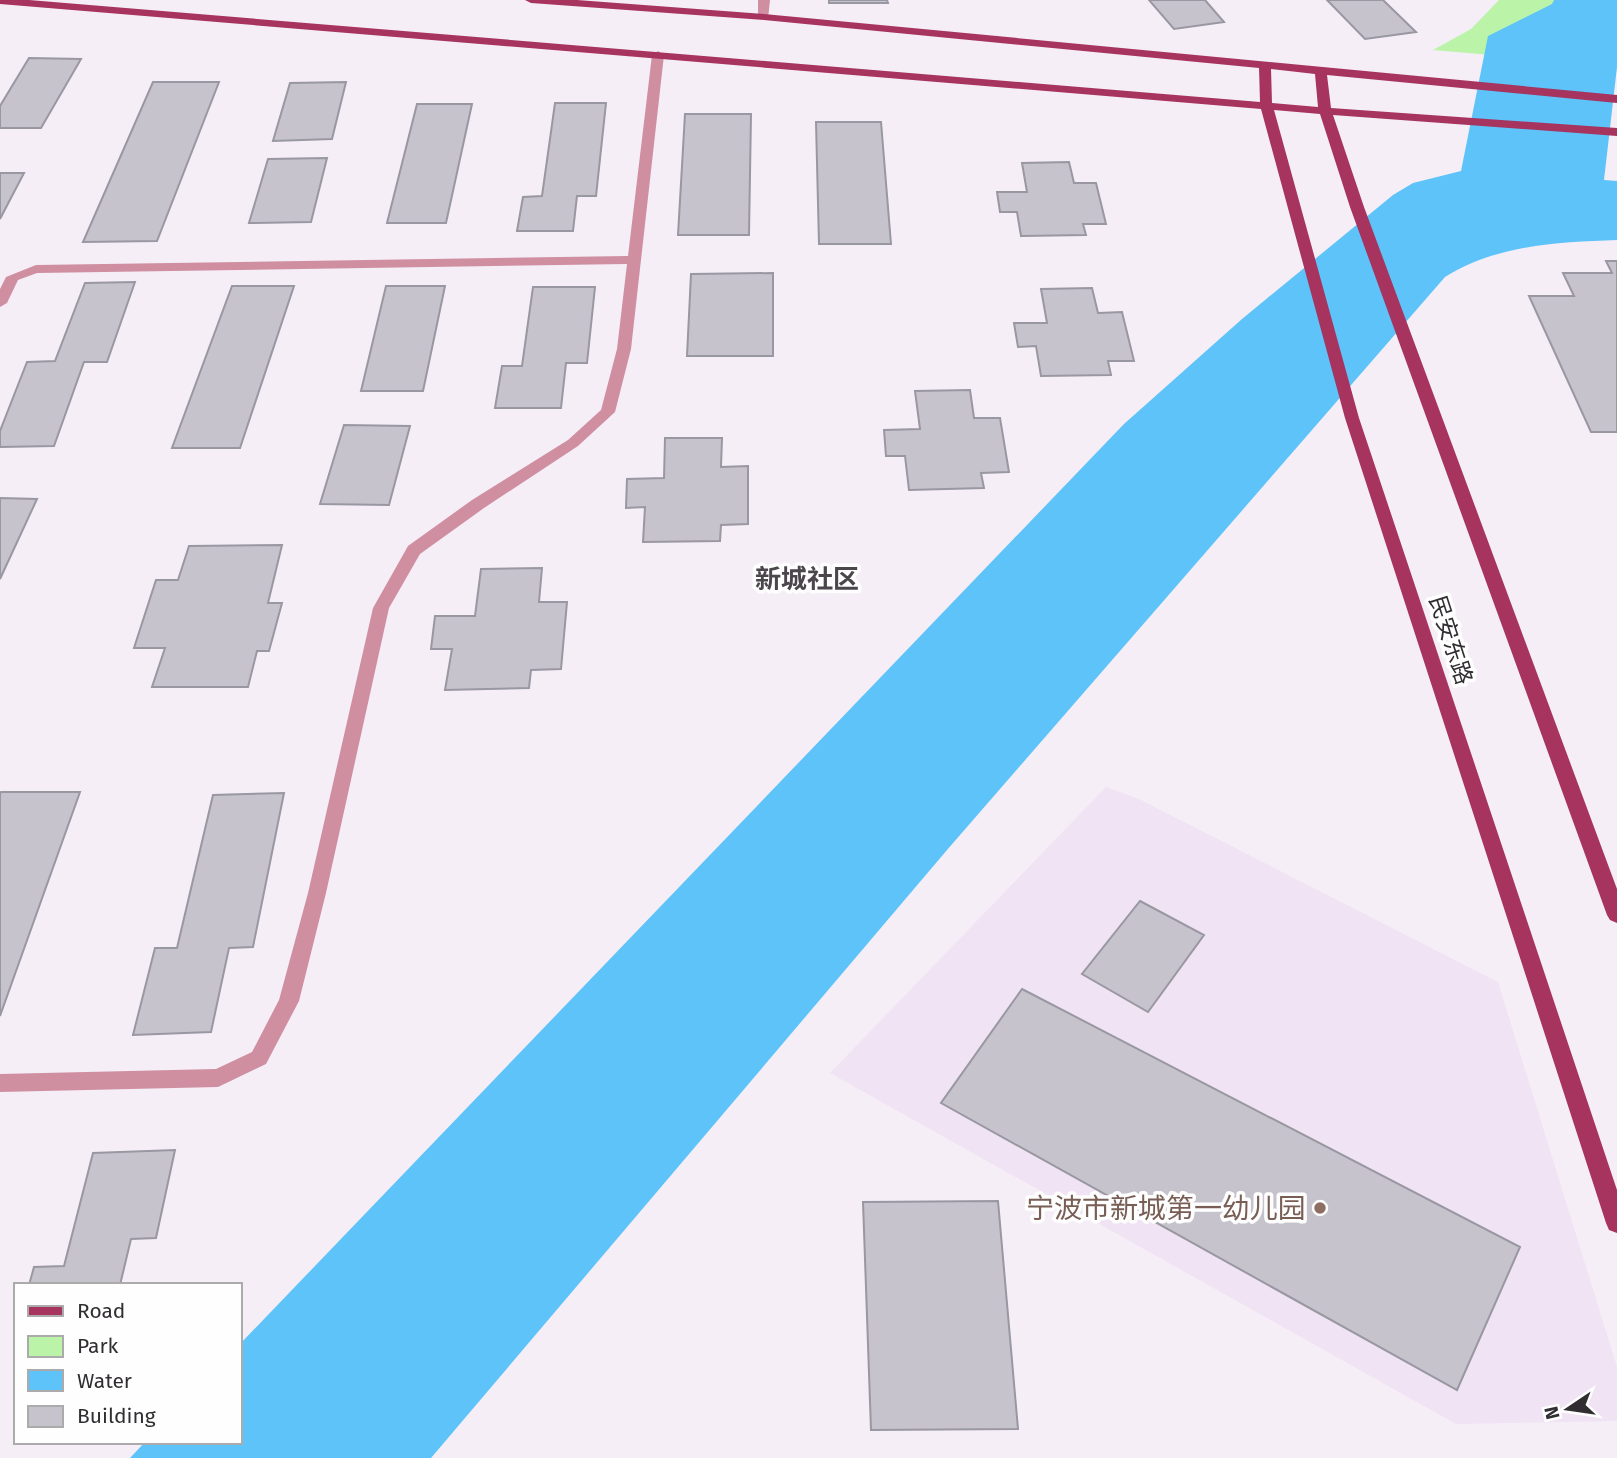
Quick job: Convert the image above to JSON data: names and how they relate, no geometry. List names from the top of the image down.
{
  "streets": {
    "main road": ["民安东路"]
  },
  "districts": ["新城社区"],
  "places": ["宁波市新城第一幼儿园"],
  "legend": [
    "Road",
    "Park",
    "Water",
    "Building"
  ],
  "north": "left"
}
